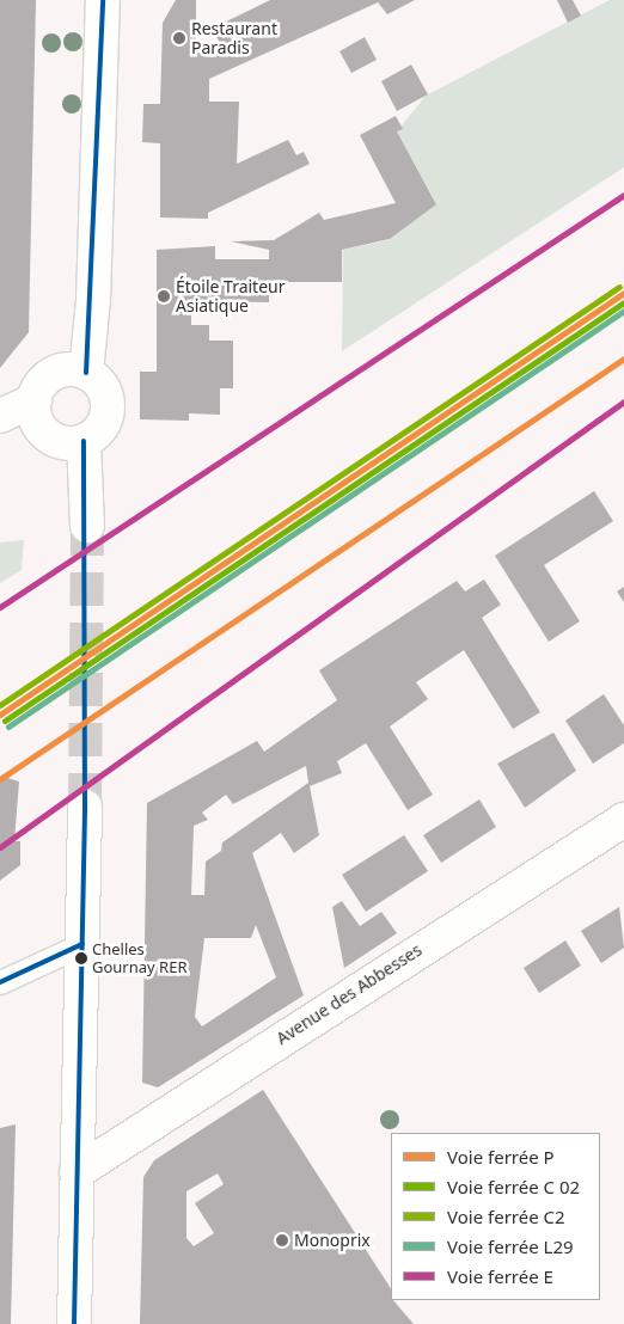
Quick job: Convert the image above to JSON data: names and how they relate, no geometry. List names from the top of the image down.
{
  "streets": {
    "street": ["Avenue des Abbesses"]
  },
  "places": [
    "Restaurant Paradis",
    "Étoile Traiteur Asiatique",
    "Chelles Gournay RER",
    "Monoprix"
  ],
  "lines": [
    "rail line E",
    "rail line C2",
    "rail line P",
    "rail line L29"
  ],
  "legend": [
    "Voie ferrée P",
    "Voie ferrée C 02",
    "Voie ferrée C2",
    "Voie ferrée L29",
    "Voie ferrée E"
  ]
}
